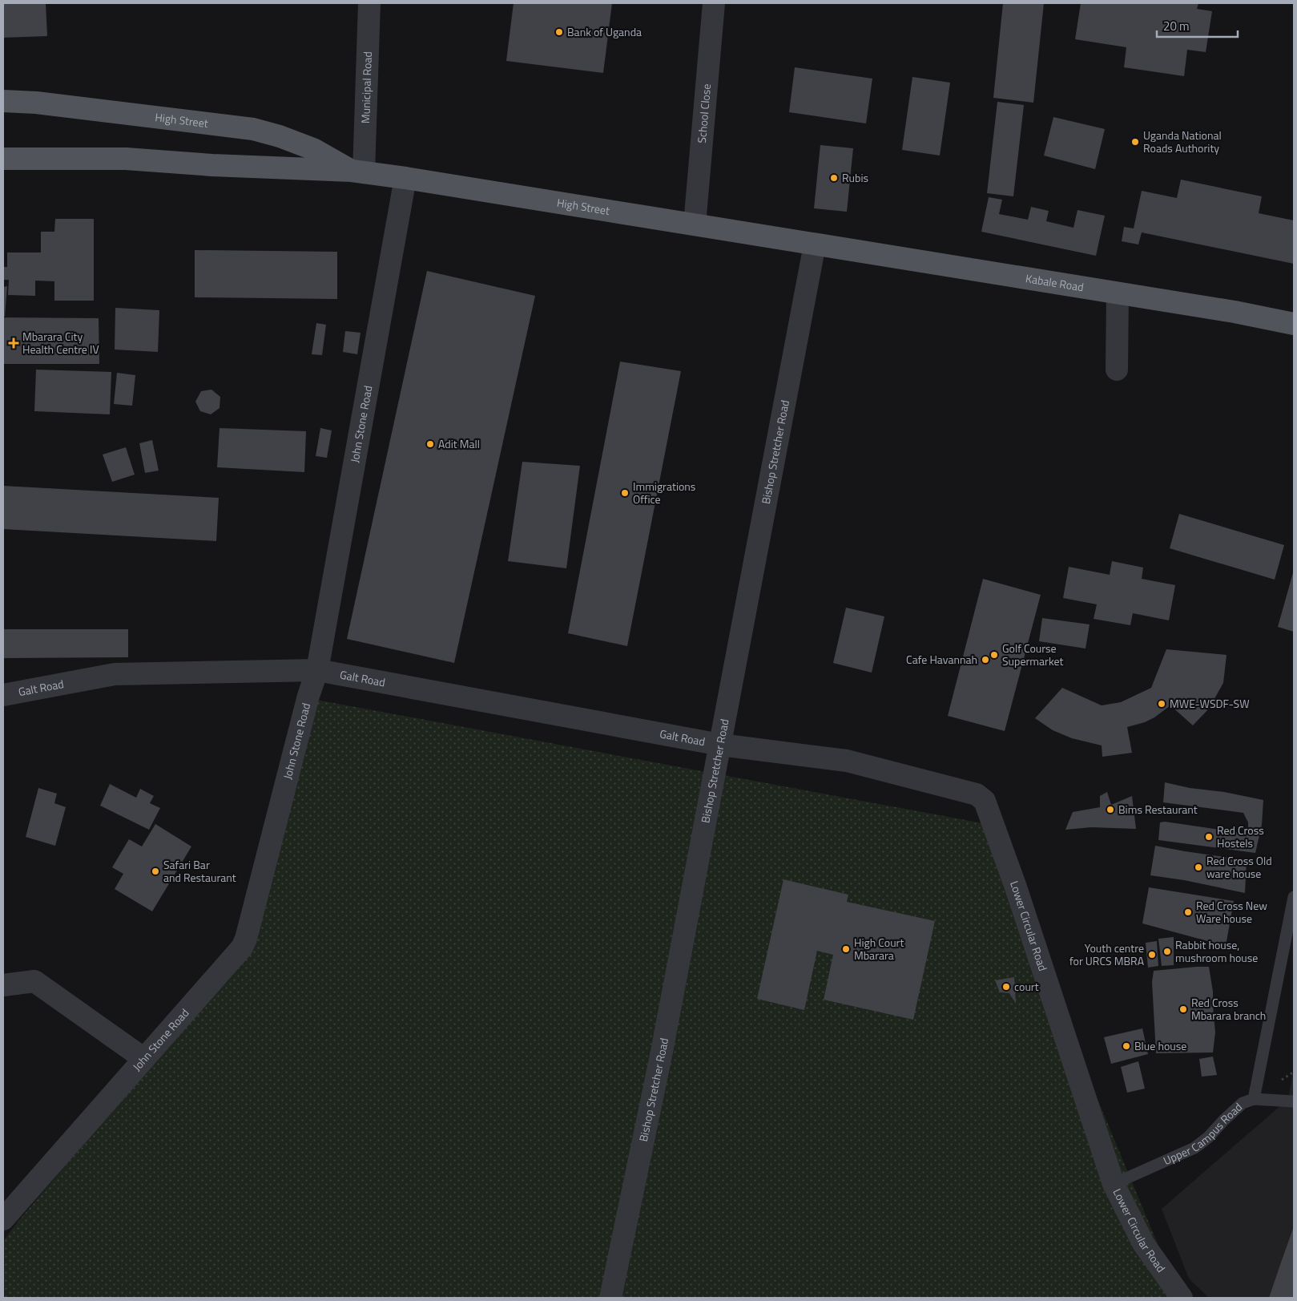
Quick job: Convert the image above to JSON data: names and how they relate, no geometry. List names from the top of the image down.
{
  "streets": {
    "main road": ["High Street", "Kabale Road"],
    "street": [
      "Municipal Road",
      "School Close",
      "John Stone Road",
      "Bishop Stretcher Road",
      "Galt Road",
      "Lower Circular Road"
    ],
    "lane": ["Upper Campus Road"]
  },
  "crossings": [
    ["Municipal Road", "High Street"],
    ["School Close", "High Street"],
    ["High Street", "Kabale Road"],
    ["High Street", "John Stone Road"],
    ["High Street", "Bishop Stretcher Road"],
    ["Kabale Road", "Bishop Stretcher Road"],
    ["John Stone Road", "Galt Road"],
    ["Bishop Stretcher Road", "Galt Road"],
    ["Bishop Stretcher Road", "Lower Circular Road"],
    ["Galt Road", "Lower Circular Road"],
    ["Lower Circular Road", "Upper Campus Road"]
  ],
  "places": {
    "other": [
      "Bank of Uganda",
      "Uganda National Roads Authority",
      "Rubis",
      "Adit Mall",
      "Immigrations Office",
      "Golf Course Supermarket",
      "Cafe Havannah",
      "MWE-WSDF-SW",
      "Bims Restaurant",
      "Red Cross Hostels",
      "Red Cross Old ware house",
      "Safari Bar and Restaurant",
      "Red Cross New Ware house",
      "High Court Mbarara",
      "Rabbit house, mushroom house",
      "Youth centre for URCS MBRA",
      "court",
      "Red Cross Mbarara branch",
      "Blue house"
    ],
    "health": ["Mbarara City Health Centre IV"]
  },
  "scale_bar": "20 m"
}
